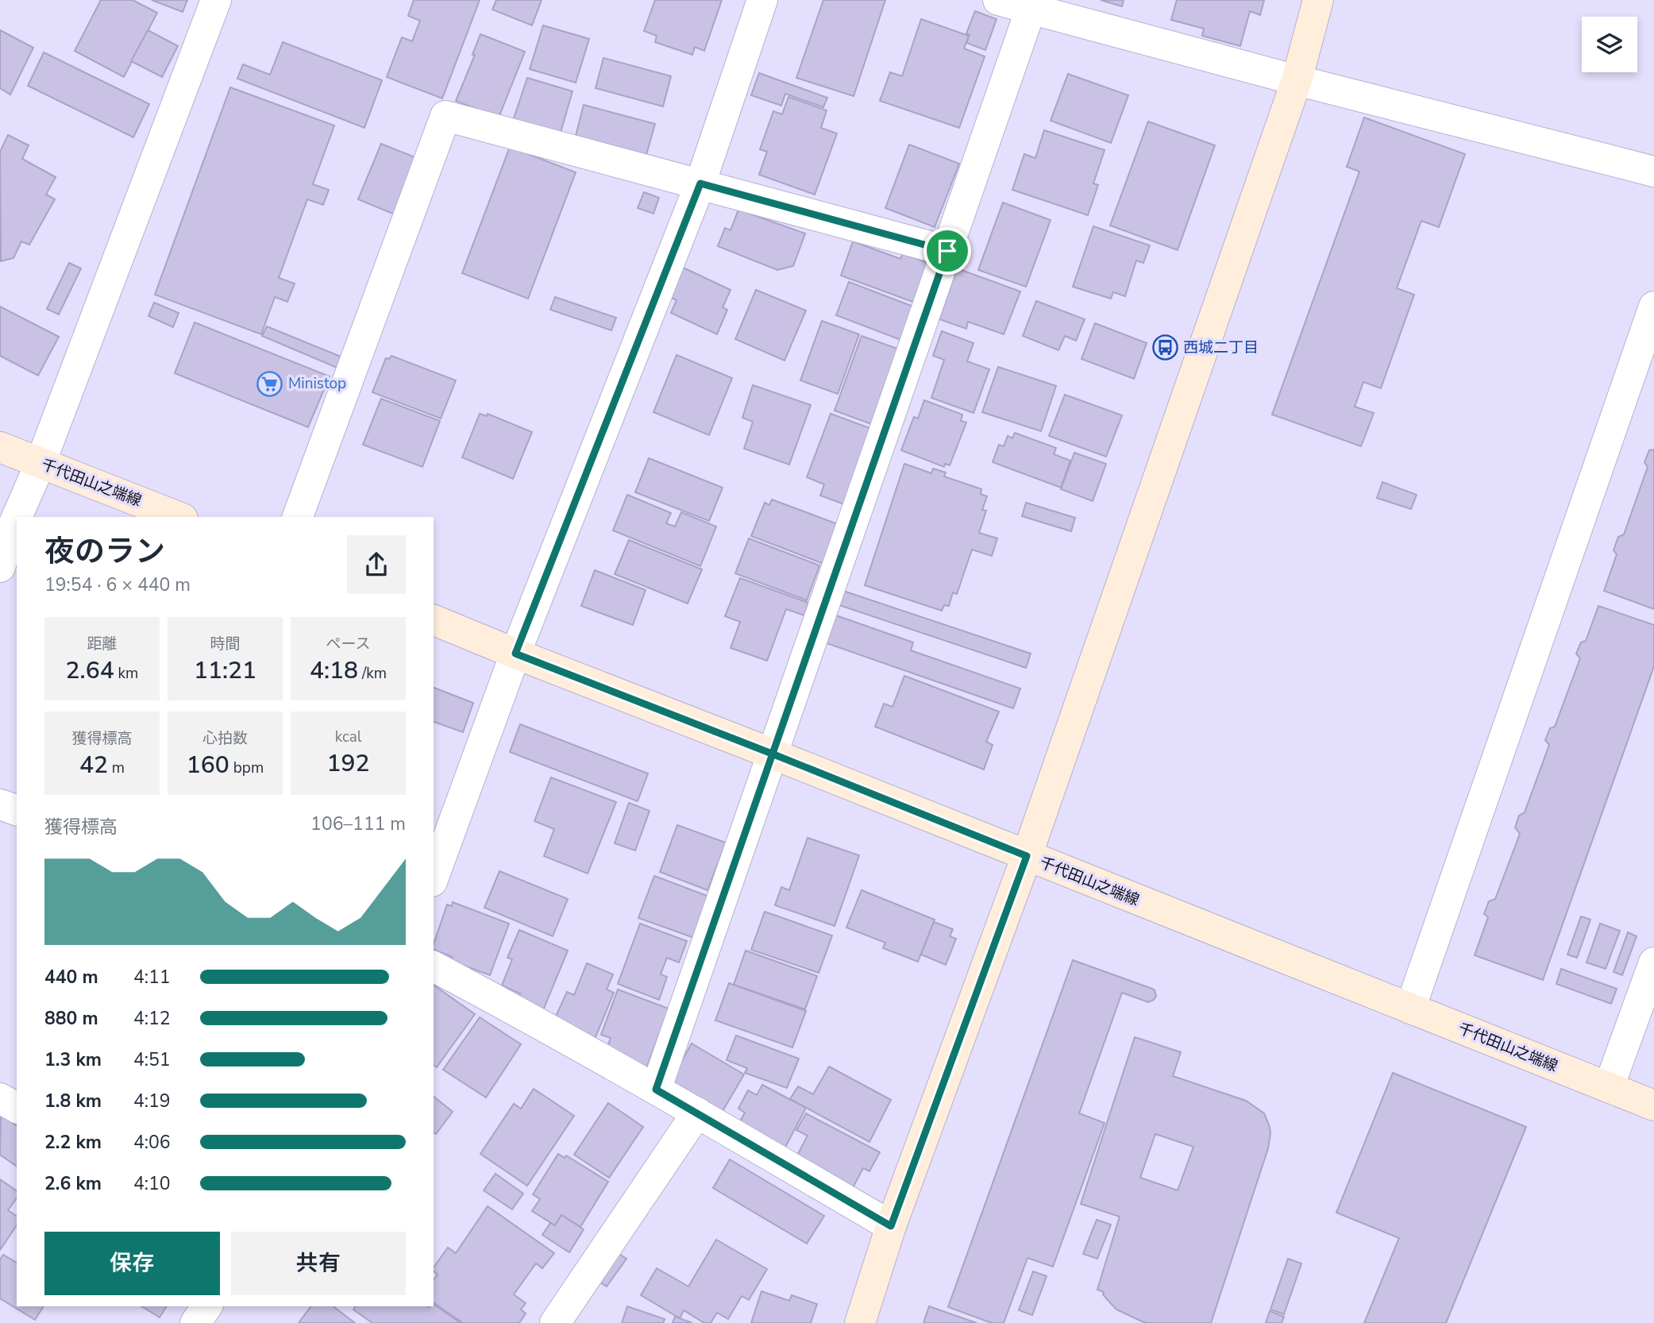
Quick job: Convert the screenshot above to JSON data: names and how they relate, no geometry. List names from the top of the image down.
{
  "streets": {
    "street": ["千代田山之端線"]
  },
  "places": {
    "bus stop": ["西城二丁目"],
    "supermarket": ["Ministop"]
  },
  "page": {
    "heading": ["夜のラン", "19:54 · 6 × 440 m"],
    "stats": [
      ["距離", "2.64 km"],
      ["時間", "11:21"],
      ["ペース", "4:18 /km"],
      ["獲得標高", "42 m"],
      ["心拍数", "160 bpm"],
      ["kcal", "192"]
    ],
    "chart": ["獲得標高", "106–111 m"],
    "list": [
      {
        "name": "440 m",
        "note": "4:11"
      },
      {
        "name": "880 m",
        "note": "4:12"
      },
      {
        "name": "1.3 km",
        "note": "4:51"
      },
      {
        "name": "1.8 km",
        "note": "4:19"
      },
      {
        "name": "2.2 km",
        "note": "4:06"
      },
      {
        "name": "2.6 km",
        "note": "4:10"
      }
    ],
    "buttons": ["保存", "共有"]
  }
}
